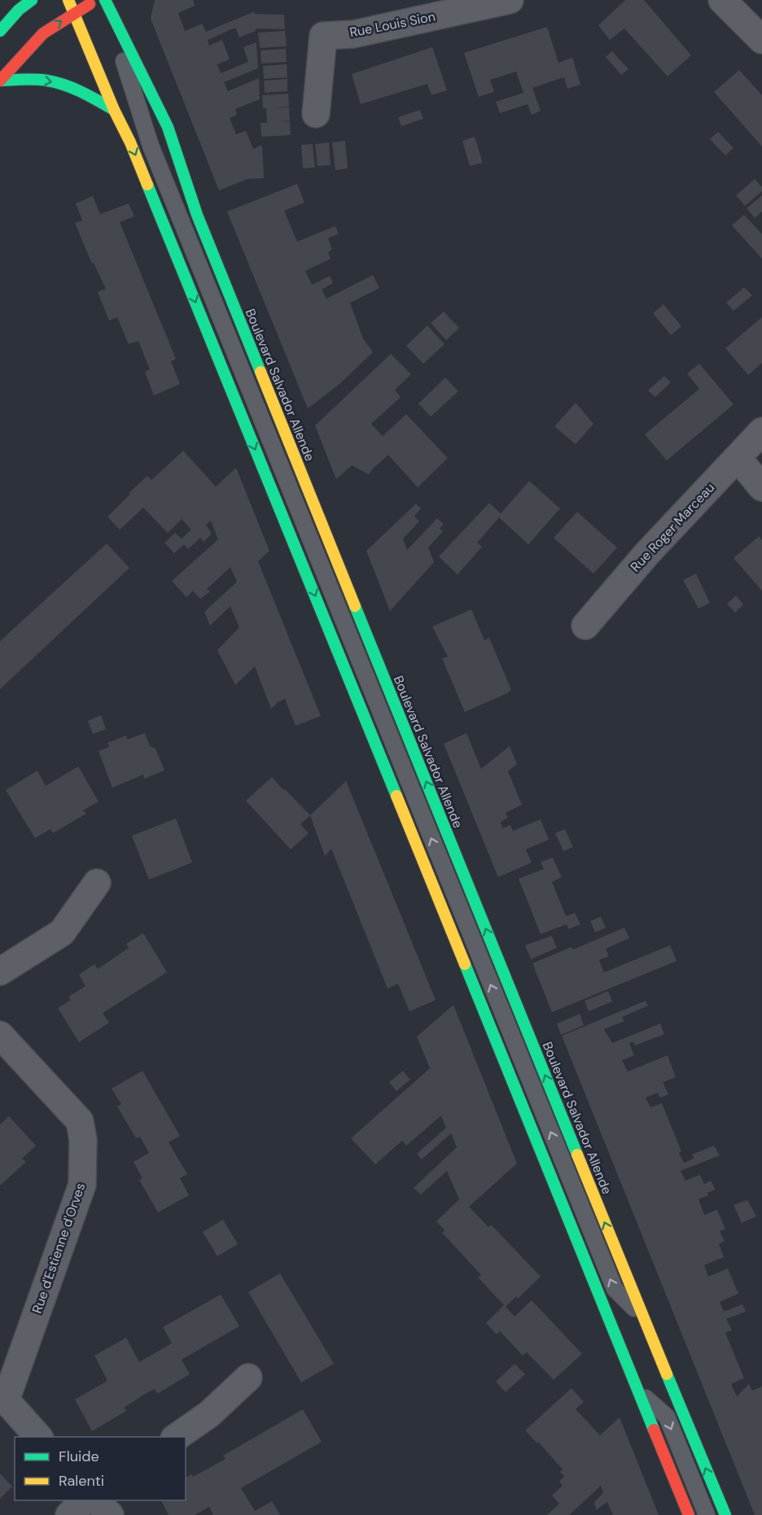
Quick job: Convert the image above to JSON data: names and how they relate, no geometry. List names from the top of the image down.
{
  "streets": {
    "main road": ["Boulevard Salvador Allende"],
    "street": ["Rue Louis Sion", "Rue Roger Marceau", "Rue d'Estienne d'Orves"]
  },
  "legend": ["Fluide", "Ralenti"]
}
